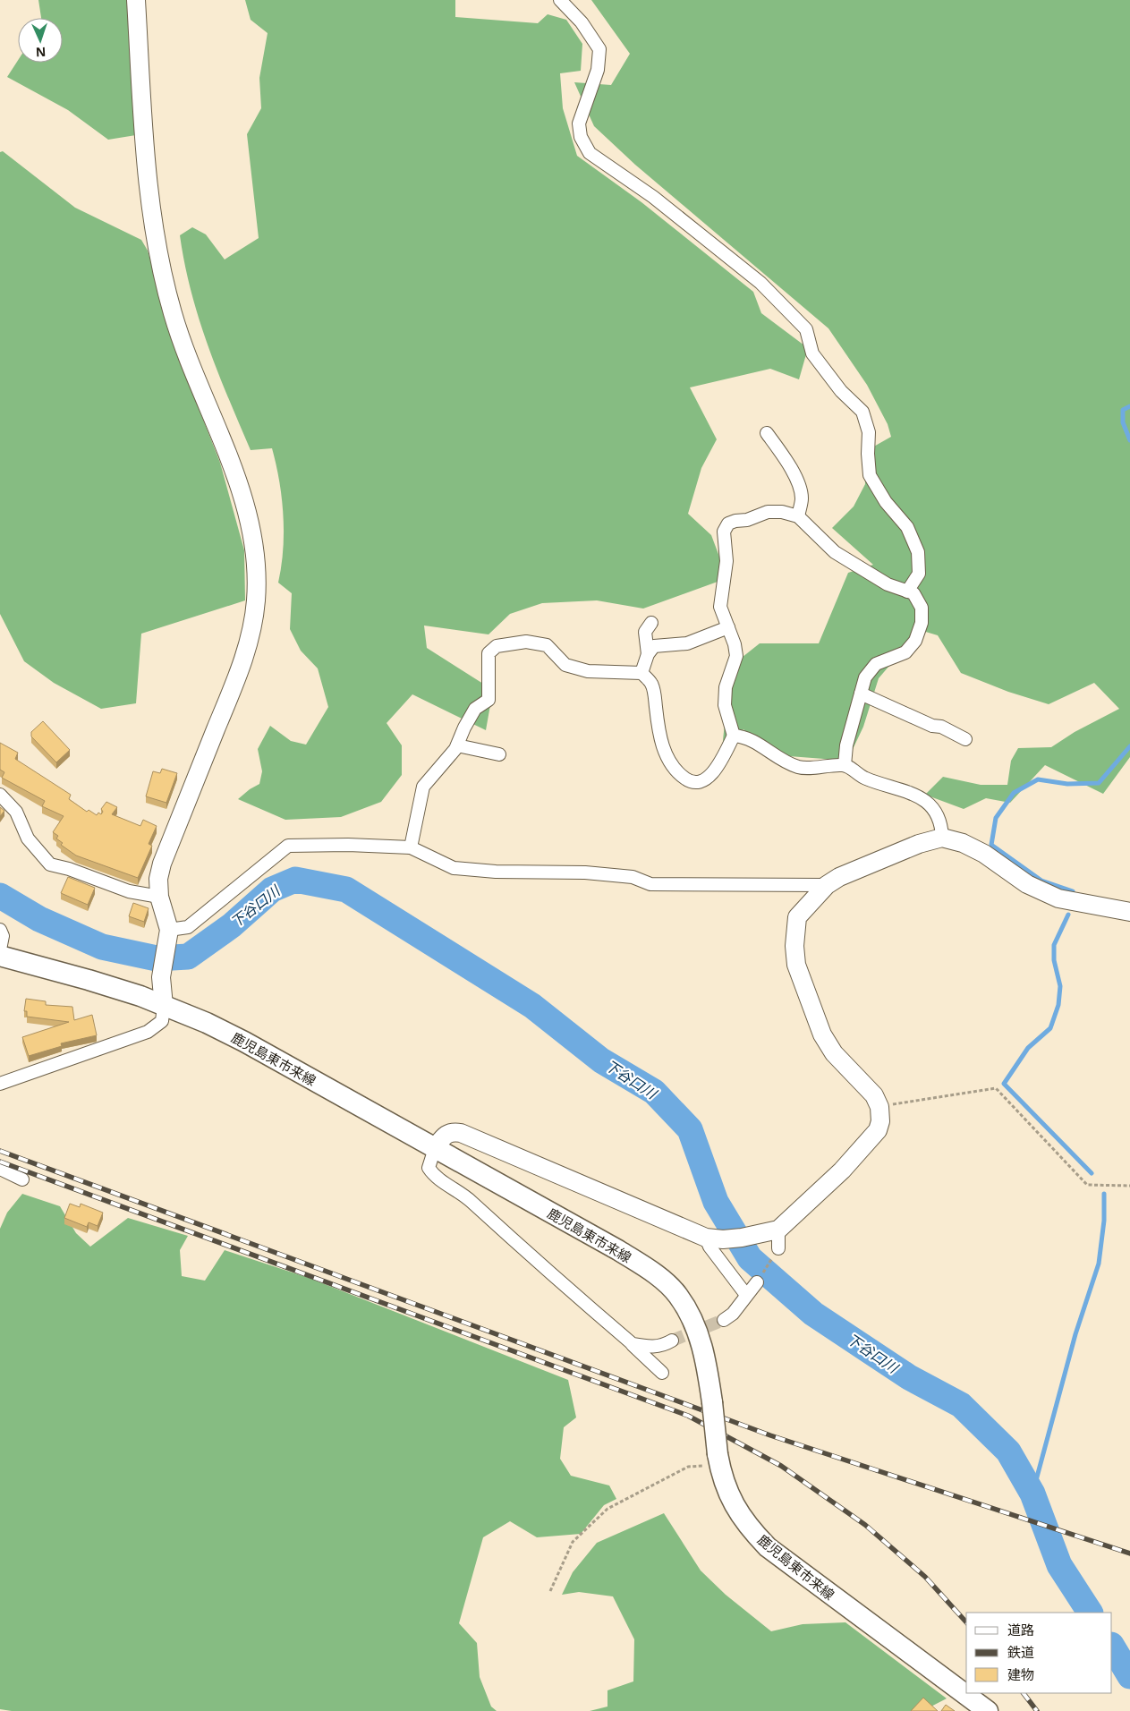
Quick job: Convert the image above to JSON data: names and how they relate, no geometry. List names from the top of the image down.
{
  "streets": {
    "main road": ["鹿児島東市来線"]
  },
  "water": ["下谷口川"],
  "legend": ["道路", "鉄道", "建物"],
  "north": "bottom"
}
